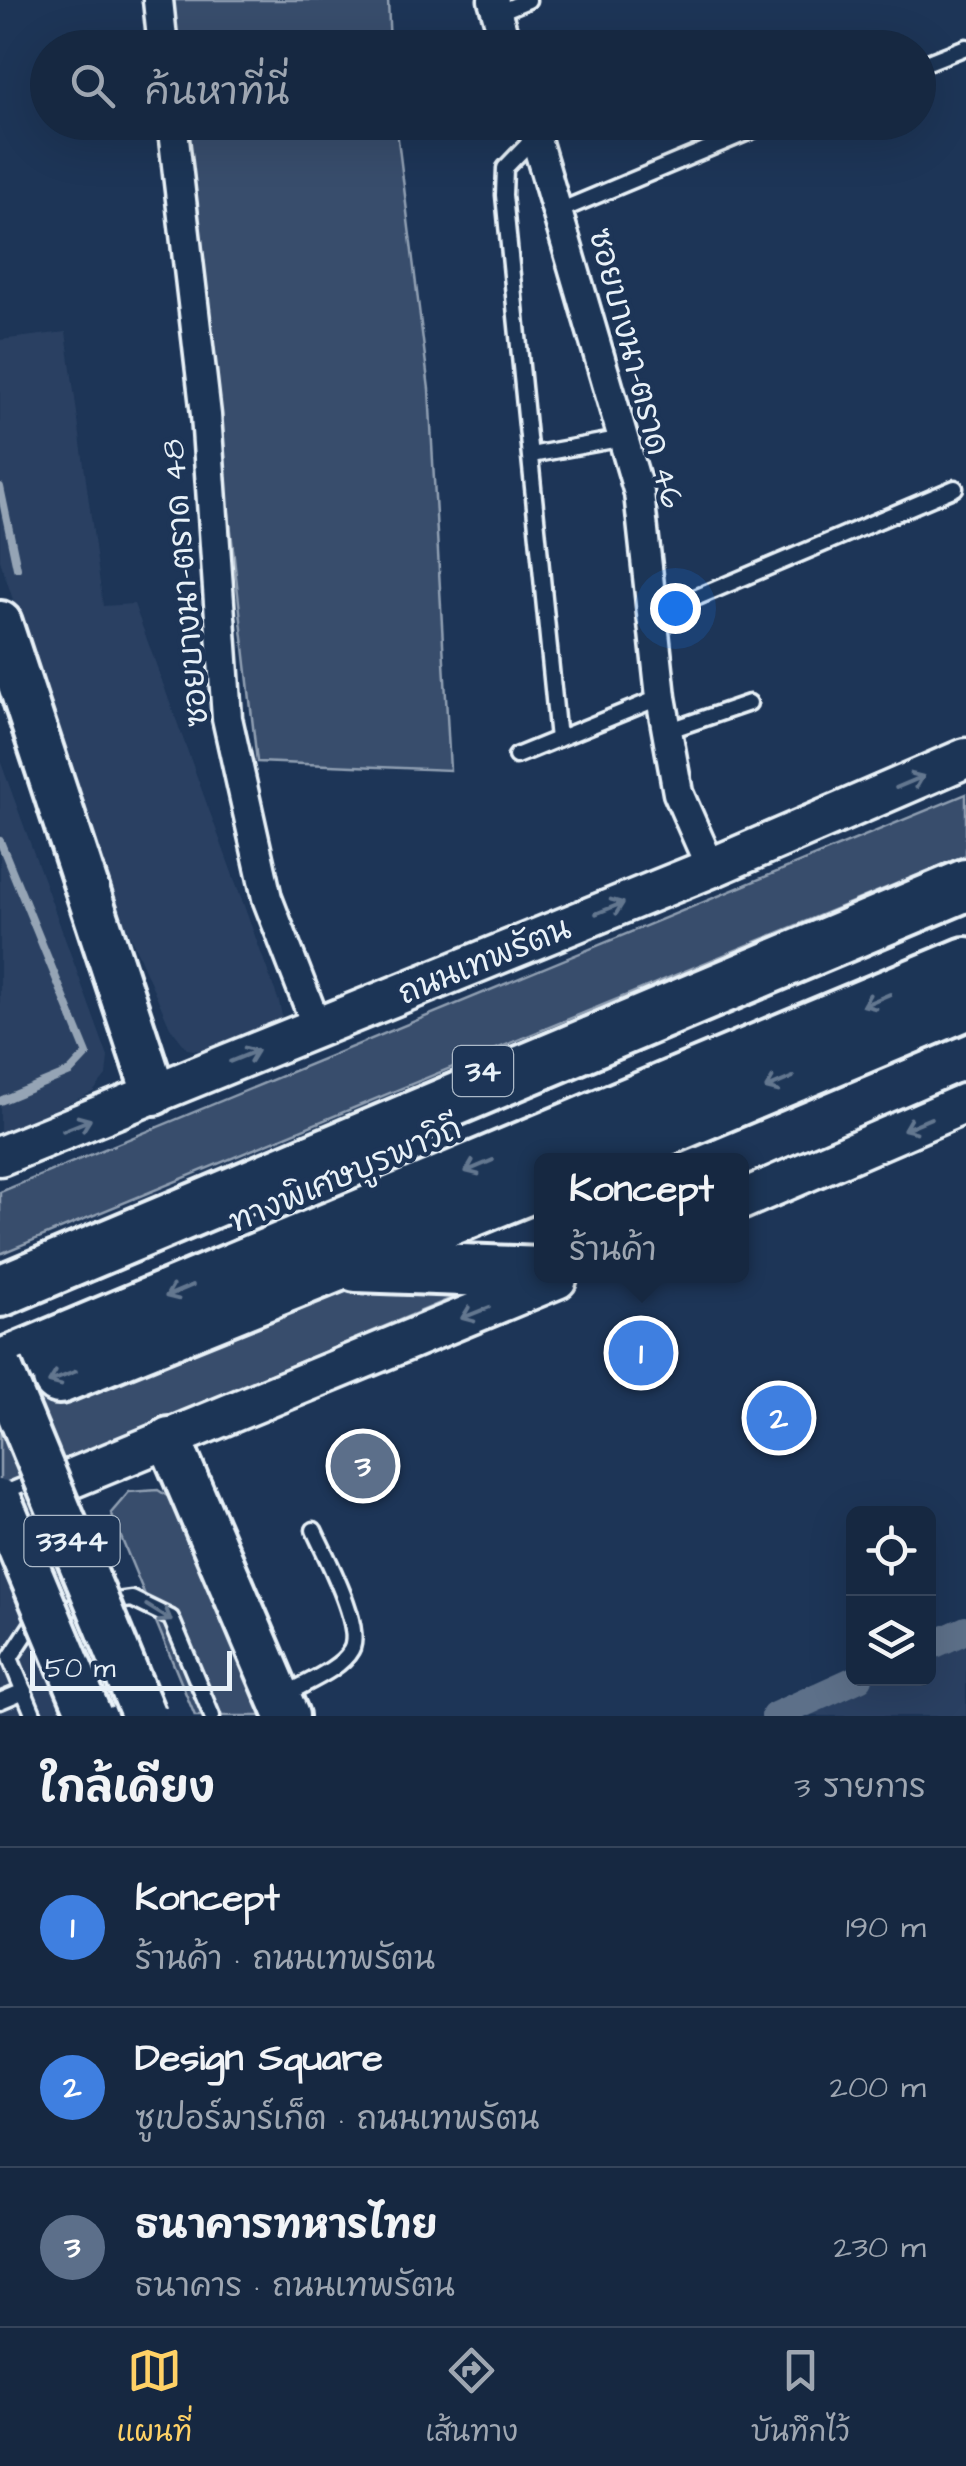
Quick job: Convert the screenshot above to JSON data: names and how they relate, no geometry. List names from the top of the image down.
{
  "streets": {
    "highway": ["34", "ทางพิเศษบูรพาวิถี"],
    "main road": ["ถนนเทพรัตน", "3344"],
    "street": ["ซอยบางนา-ตราด 46", "ซอยบางนา-ตราด 48"]
  },
  "crossings": [
    ["ซอยบางนา-ตราด 46", "ถนนเทพรัตน"],
    ["ซอยบางนา-ตราด 48", "ถนนเทพรัตน"],
    ["ทางพิเศษบูรพาวิถี", "3344"]
  ],
  "scale_bar": "50 m",
  "page": {
    "search": "ค้นหาที่นี่",
    "popup": ["Koncept", "ร้านค้า"],
    "pins": ["1", "2", "3"],
    "scale": "50 m",
    "heading": ["ใกล้เคียง", "3 รายการ"],
    "list": [
      {
        "mark": "1",
        "name": "Koncept",
        "note": "ร้านค้า · ถนนเทพรัตน",
        "value": "190 m"
      },
      {
        "mark": "2",
        "name": "Design Square",
        "note": "ซูเปอร์มาร์เก็ต · ถนนเทพรัตน",
        "value": "200 m"
      },
      {
        "mark": "3",
        "name": "ธนาคารทหารไทย",
        "note": "ธนาคาร · ถนนเทพรัตน",
        "value": "230 m"
      }
    ],
    "nav": ["แผนที่", "เส้นทาง", "บันทึกไว้"]
  }
}
